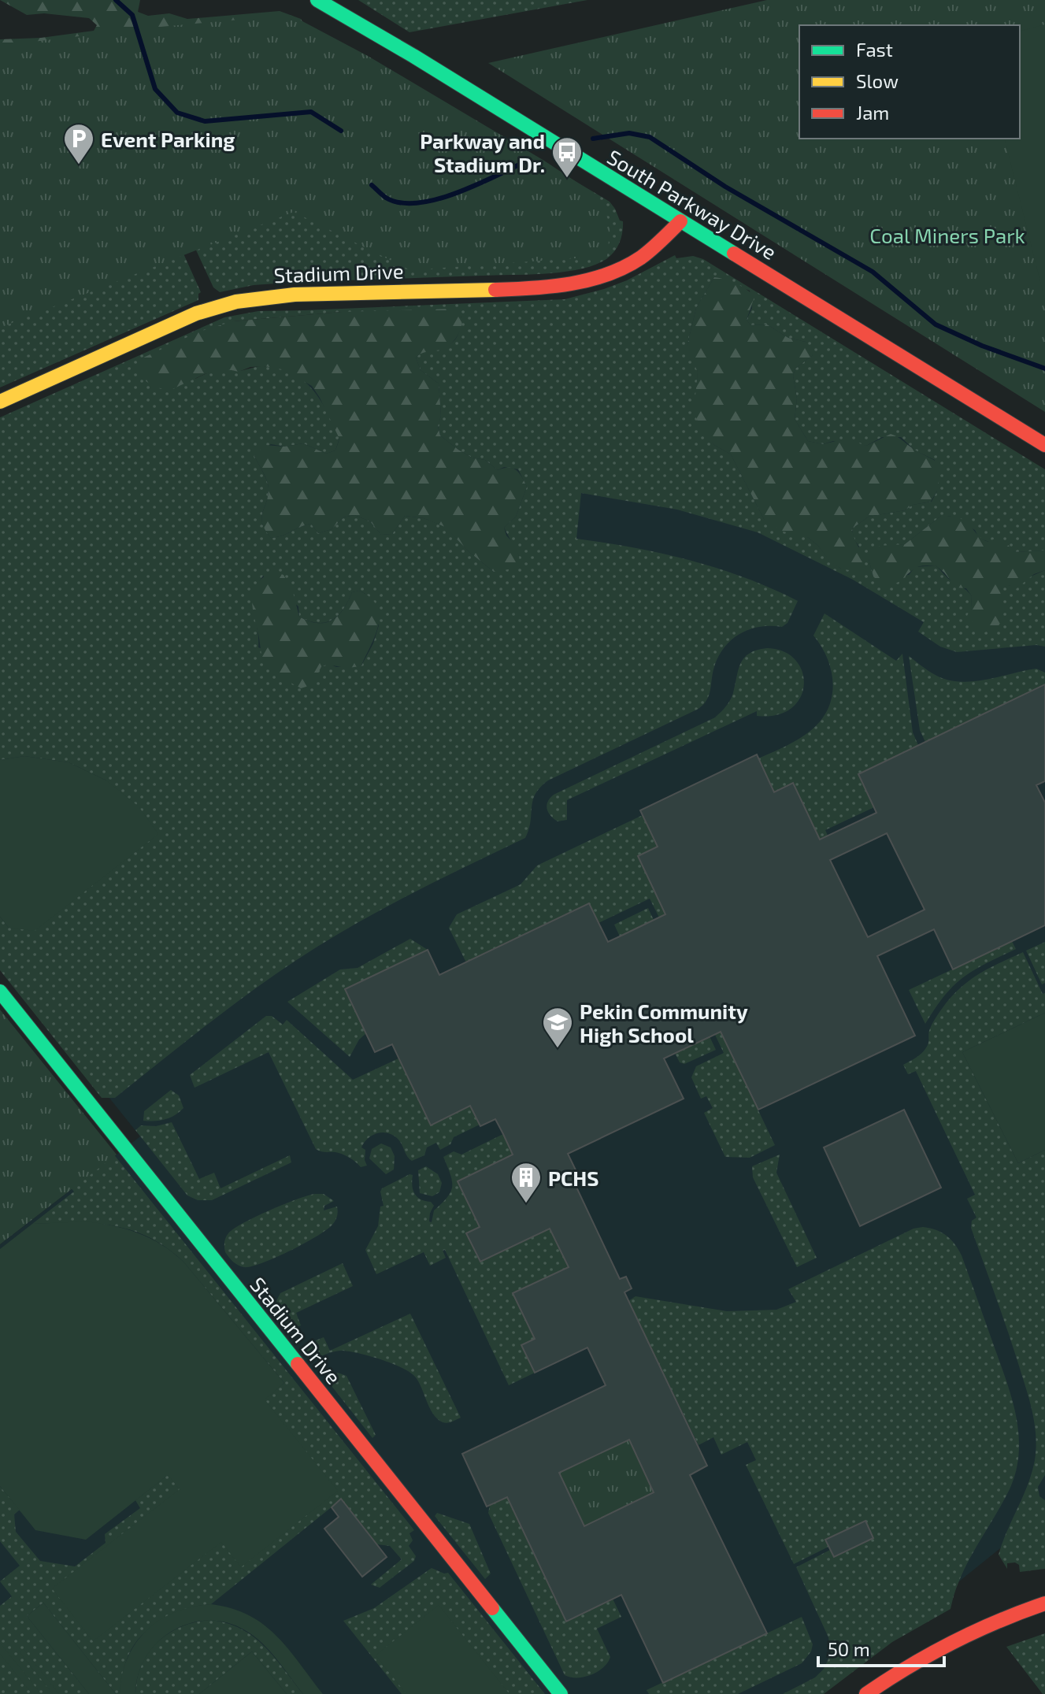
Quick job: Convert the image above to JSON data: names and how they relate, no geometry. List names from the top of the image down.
{
  "streets": {
    "street": ["South Parkway Drive", "Stadium Drive"]
  },
  "crossings": [
    ["South Parkway Drive", "Stadium Drive"]
  ],
  "parks": ["Coal Miners Park"],
  "places": {
    "parking": ["Event Parking"],
    "bus stop": ["Parkway and Stadium Dr."],
    "school or university": ["Pekin Community High School"],
    "building": ["PCHS"]
  },
  "legend": ["Fast", "Slow", "Jam"],
  "scale_bar": "50 m"
}
